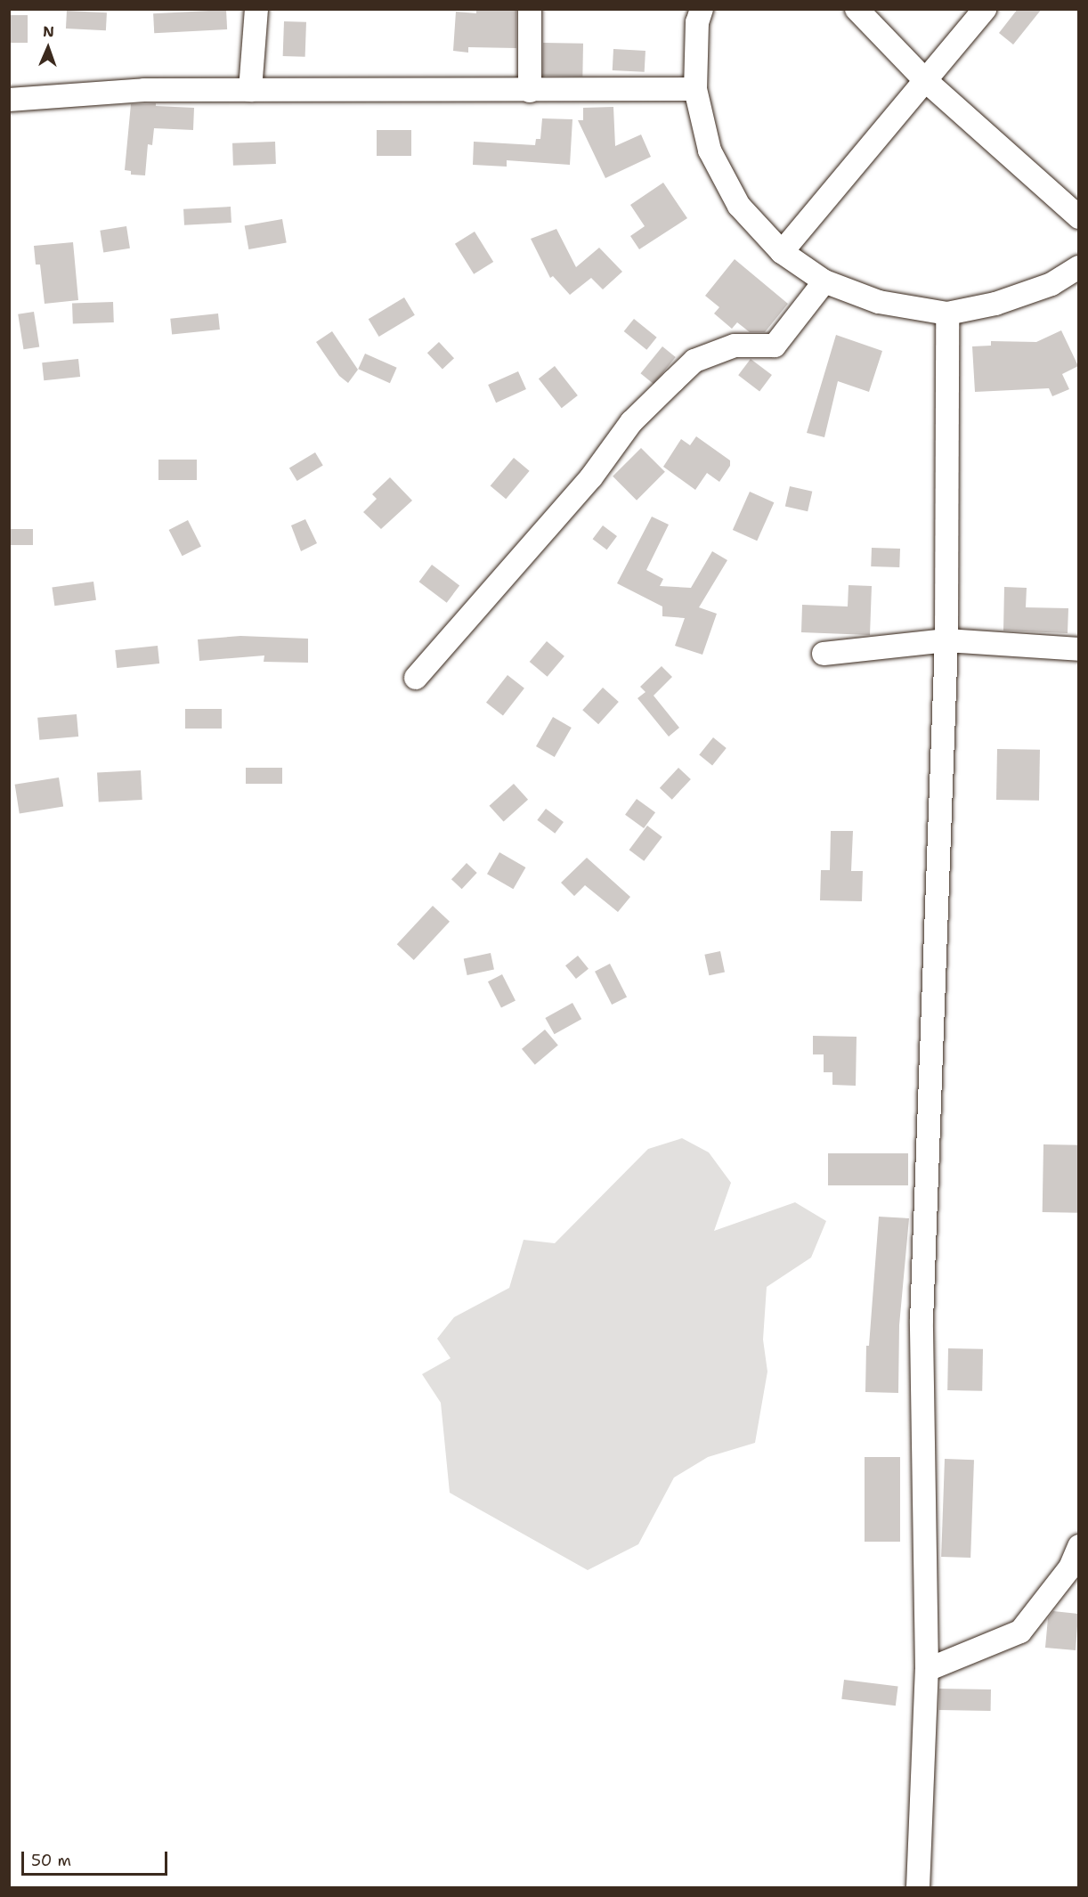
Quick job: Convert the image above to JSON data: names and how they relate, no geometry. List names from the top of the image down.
{
  "scale_bar": "50 m",
  "north": "top"
}
